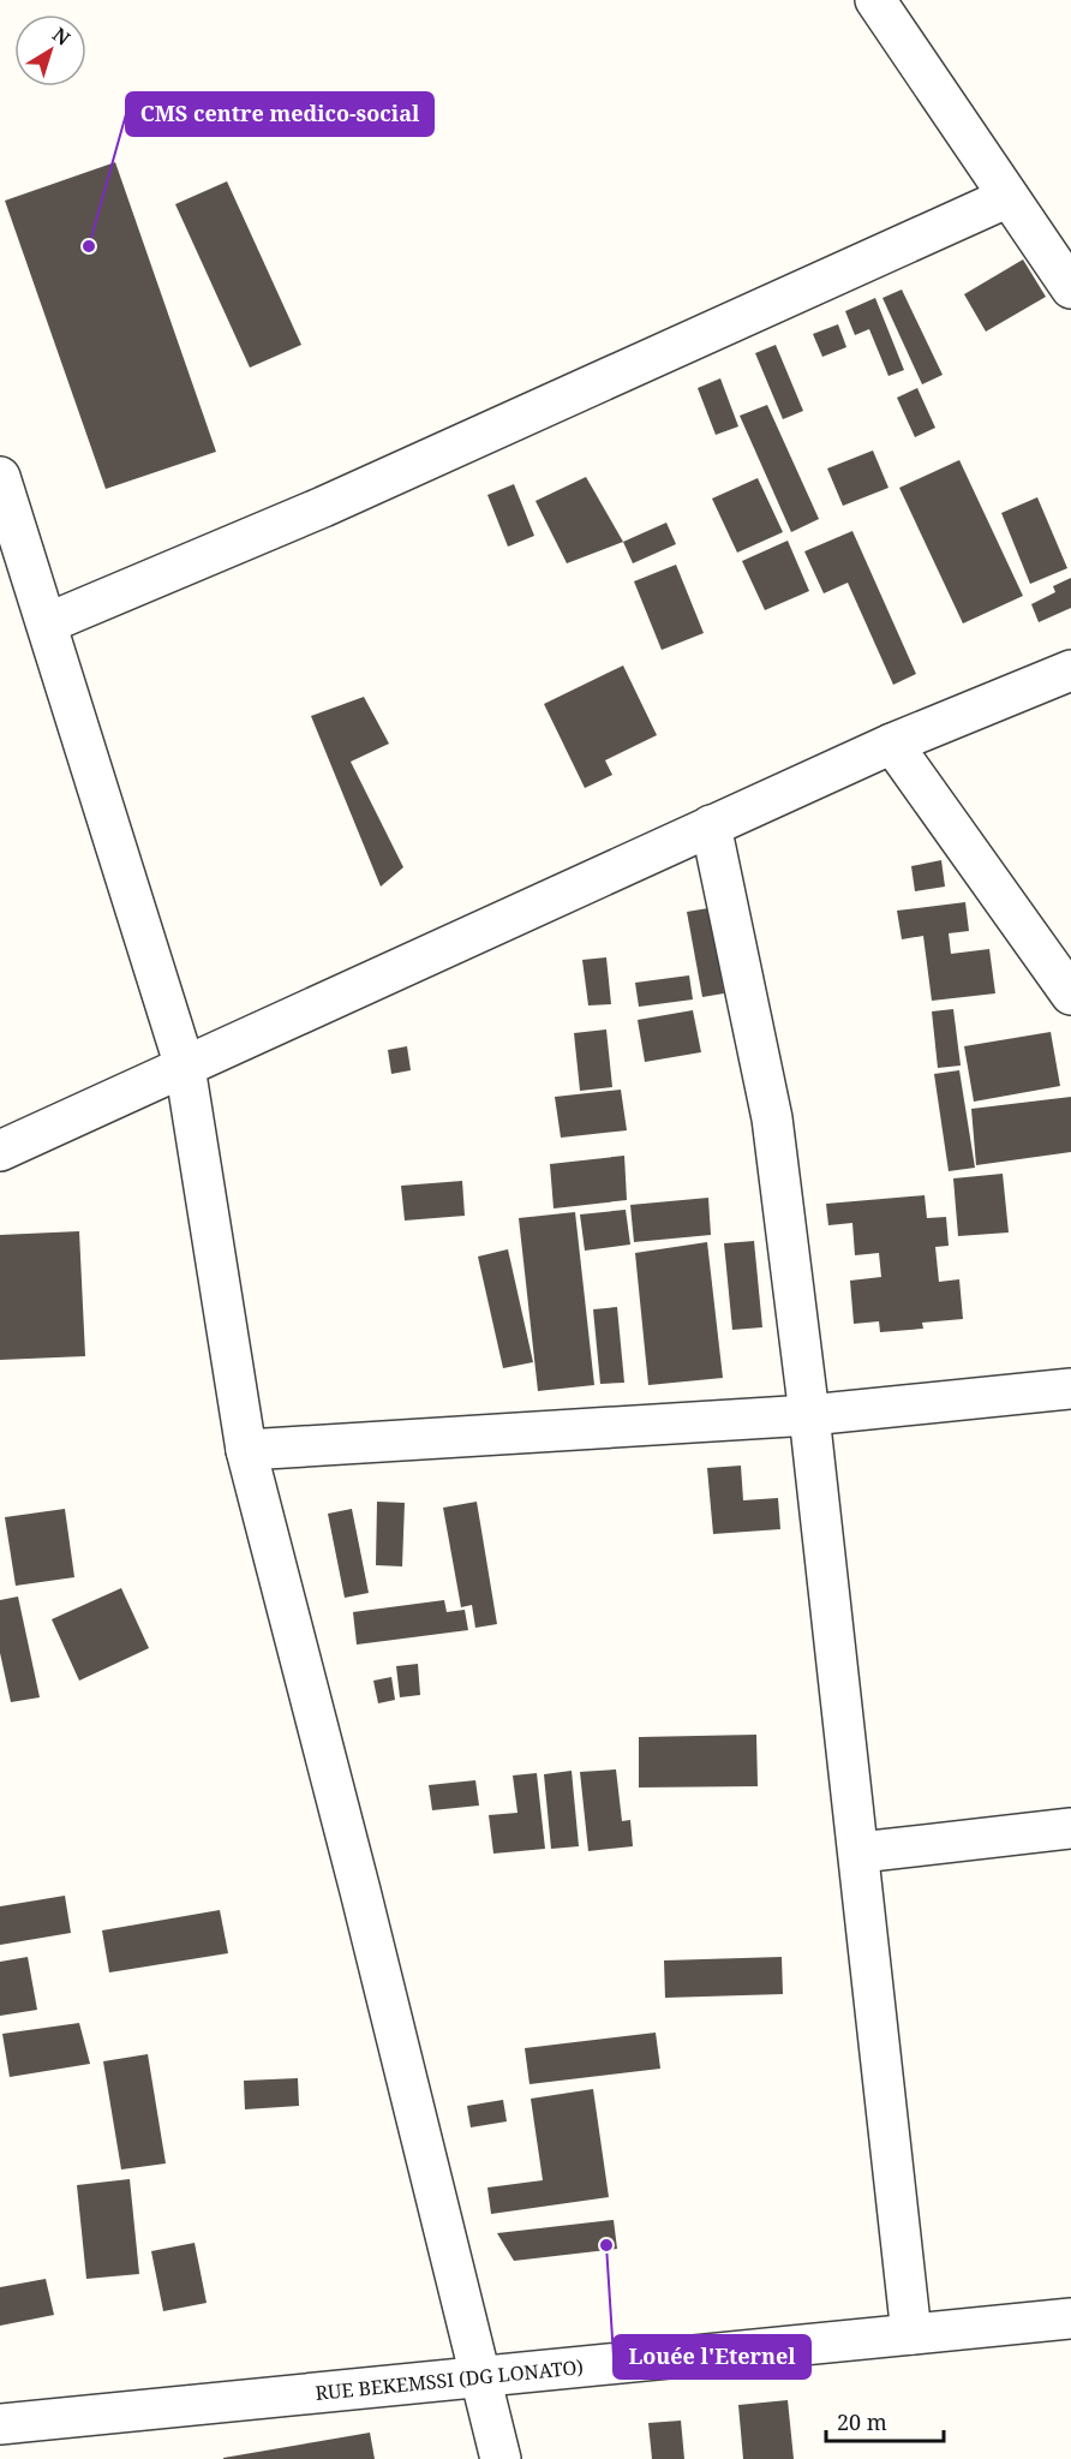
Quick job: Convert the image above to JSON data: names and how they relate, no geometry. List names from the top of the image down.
{
  "streets": {
    "street": ["RUE BEKEMSSI (DG LONATO)"]
  },
  "places": ["CMS centre medico-social", "Louée l'Eternel"],
  "scale_bar": "20 m",
  "north": "top right"
}
